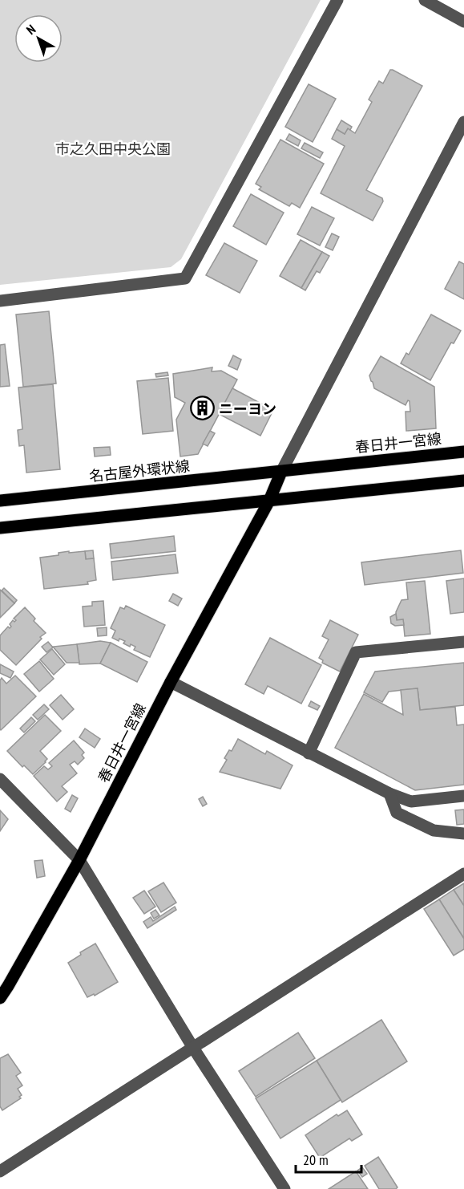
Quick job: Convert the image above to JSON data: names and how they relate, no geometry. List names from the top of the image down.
{
  "streets": {
    "main road": ["春日井一宮線", "名古屋外環状線"]
  },
  "crossings": [
    ["春日井一宮線", "名古屋外環状線"]
  ],
  "parks": ["市之久田中央公園"],
  "places": {
    "building": ["ニーヨン"]
  },
  "scale_bar": "20 m",
  "north": "top left"
}
